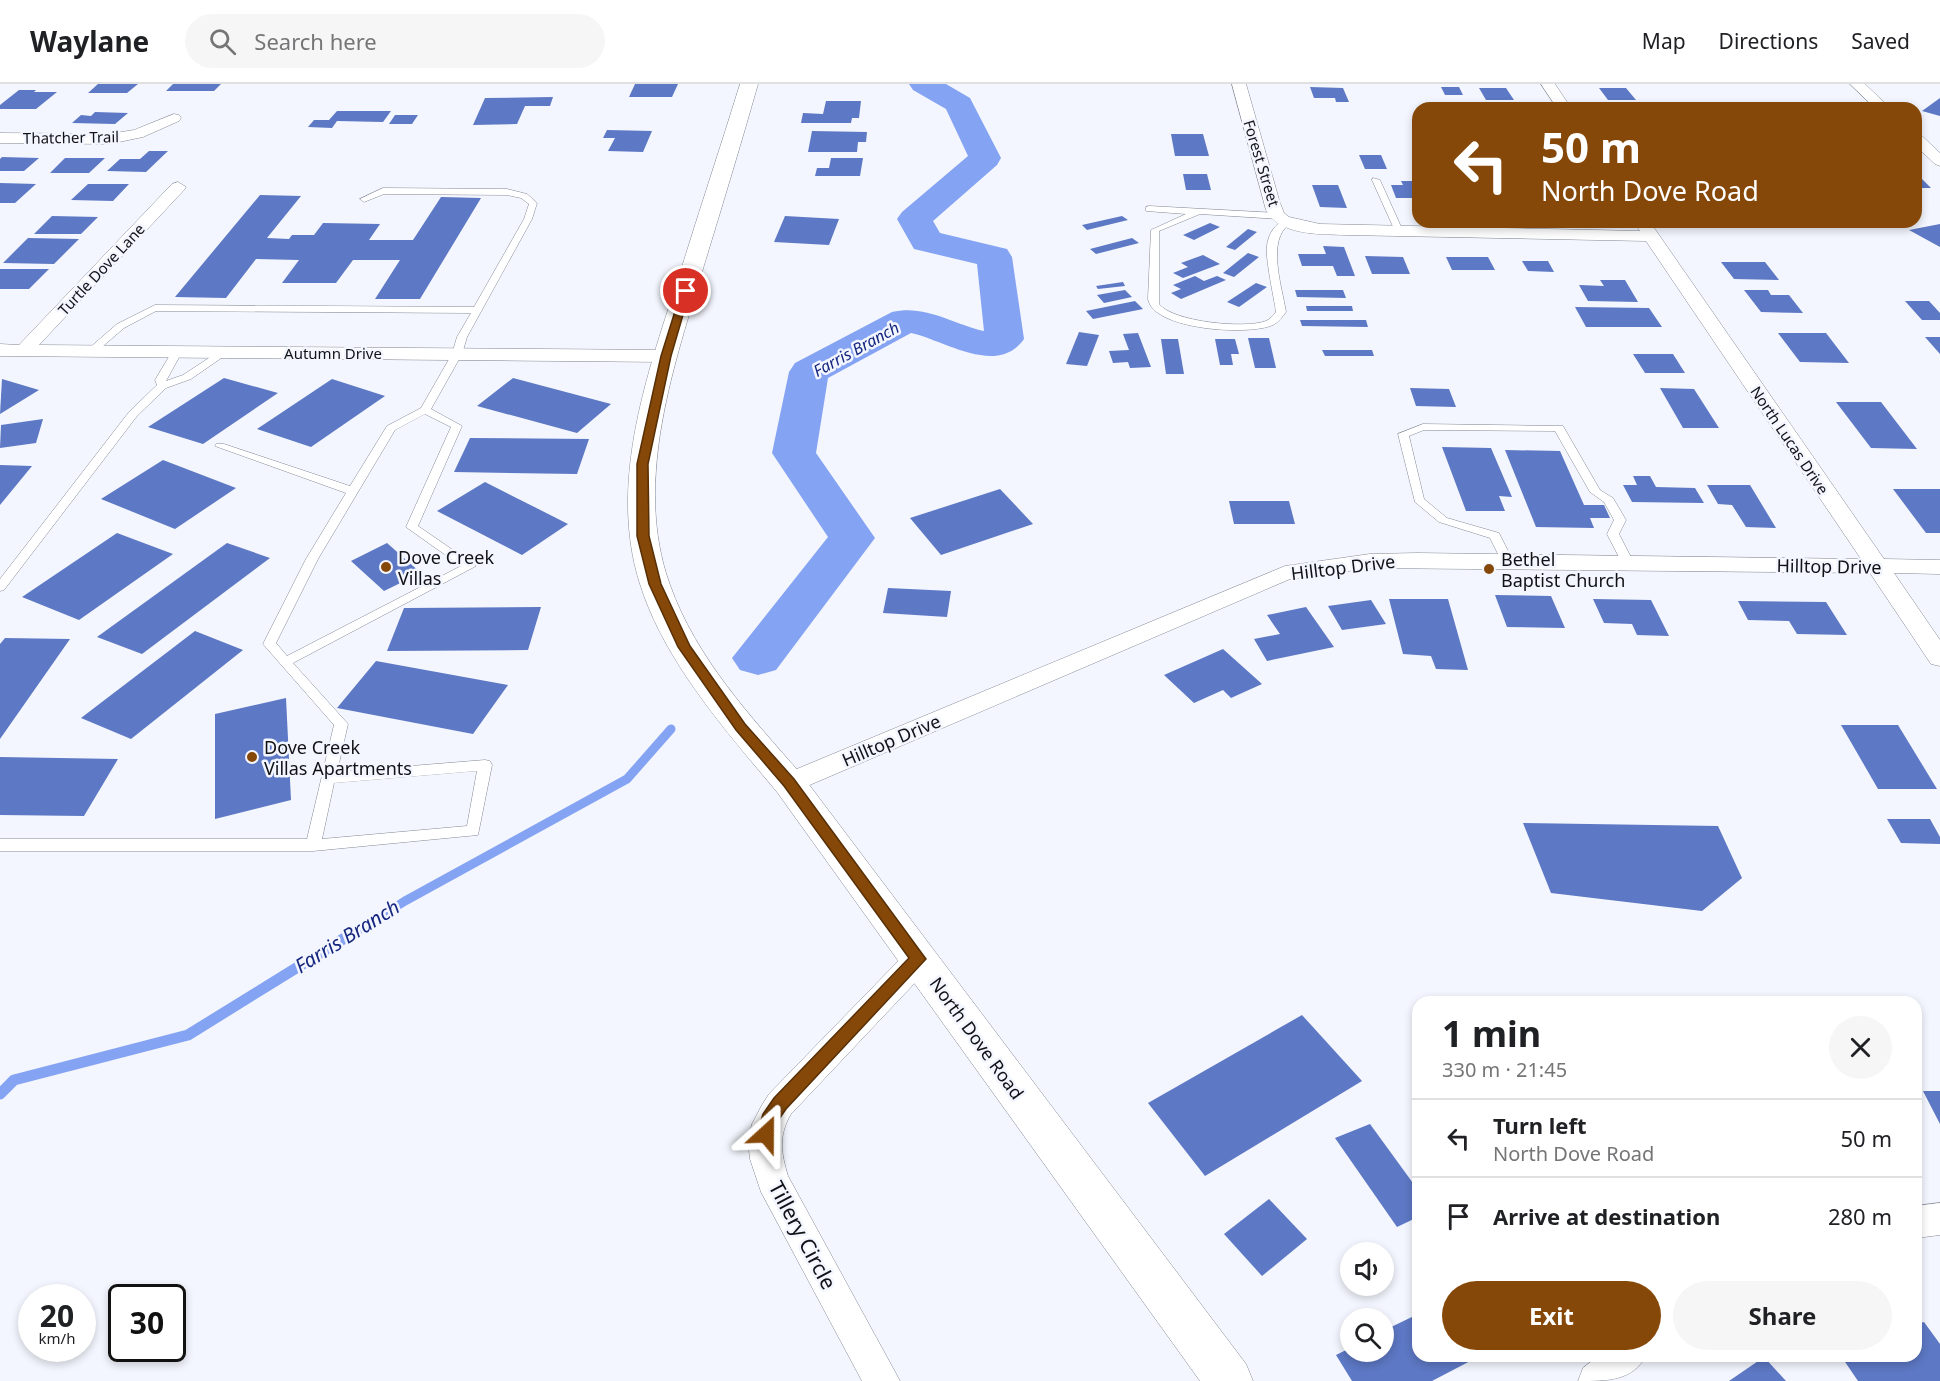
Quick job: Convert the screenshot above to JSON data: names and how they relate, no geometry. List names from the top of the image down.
{
  "streets": {
    "street": [
      "Thatcher Trail",
      "Forest Street",
      "Turtle Dove Lane",
      "Autumn Drive",
      "North Lucas Drive",
      "Hilltop Drive",
      "North Dove Road",
      "Tillery Circle"
    ]
  },
  "crossings": [
    ["Turtle Dove Lane", "Autumn Drive"],
    ["Autumn Drive", "North Dove Road"],
    ["North Lucas Drive", "Hilltop Drive"],
    ["Hilltop Drive", "North Dove Road"],
    ["North Dove Road", "Tillery Circle"]
  ],
  "water": ["Farris Branch"],
  "places": ["Dove Creek Villas", "Bethel Baptist Church", "Dove Creek Villas Apartments"],
  "page": {
    "header": "Waylane",
    "search": "Search here",
    "nav": ["Map", "Directions", "Saved"],
    "turn": ["50 m", "North Dove Road"],
    "heading": ["1 min", "330 m · 21:45"],
    "list": [
      {
        "name": "Turn left",
        "note": "North Dove Road",
        "value": "50 m"
      },
      {
        "name": "Arrive at destination",
        "value": "280 m"
      }
    ],
    "buttons": ["Exit", "Share"],
    "speed": "20 km/h",
    "limit": "30"
  }
}
